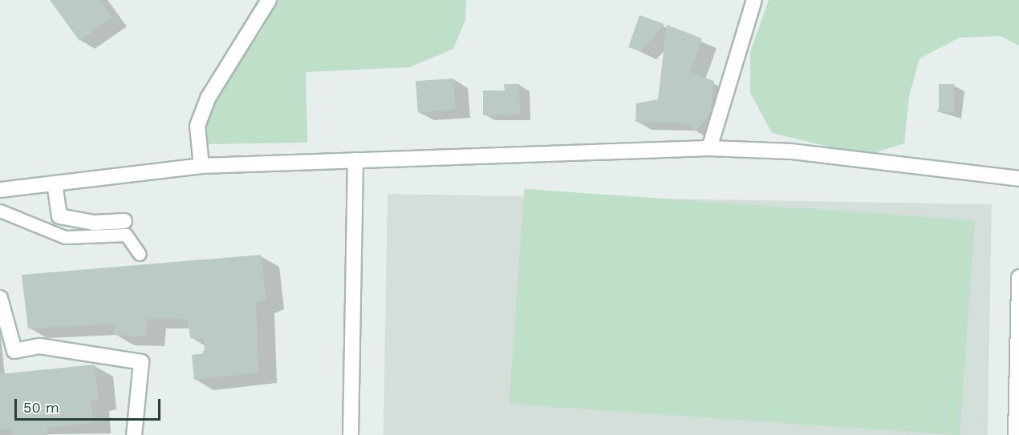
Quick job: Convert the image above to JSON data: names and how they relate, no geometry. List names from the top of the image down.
{
  "scale_bar": "50 m"
}
